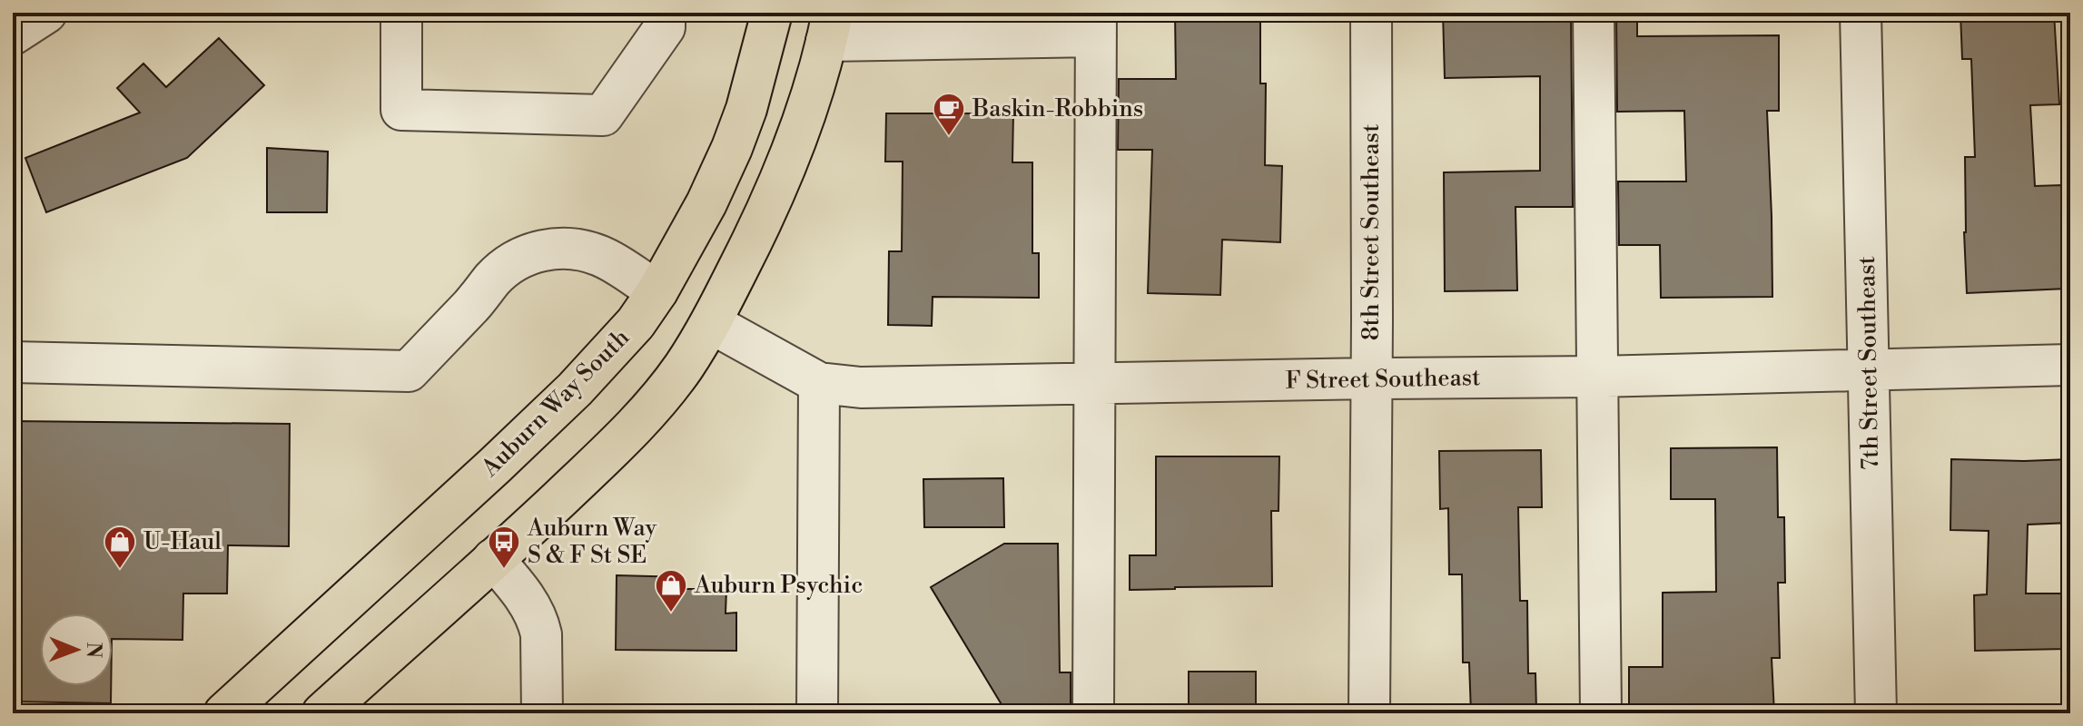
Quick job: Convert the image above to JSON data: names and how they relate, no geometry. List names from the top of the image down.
{
  "streets": {
    "main road": ["Auburn Way South"],
    "street": ["8th Street Southeast", "7th Street Southeast", "F Street Southeast"]
  },
  "crossings": [
    ["8th Street Southeast", "F Street Southeast"],
    ["7th Street Southeast", "F Street Southeast"]
  ],
  "places": {
    "cafe": ["Baskin-Robbins"],
    "shop": ["U-Haul", "Auburn Psychic"],
    "bus stop": ["Auburn Way S & F St SE"]
  },
  "north": "right"
}
